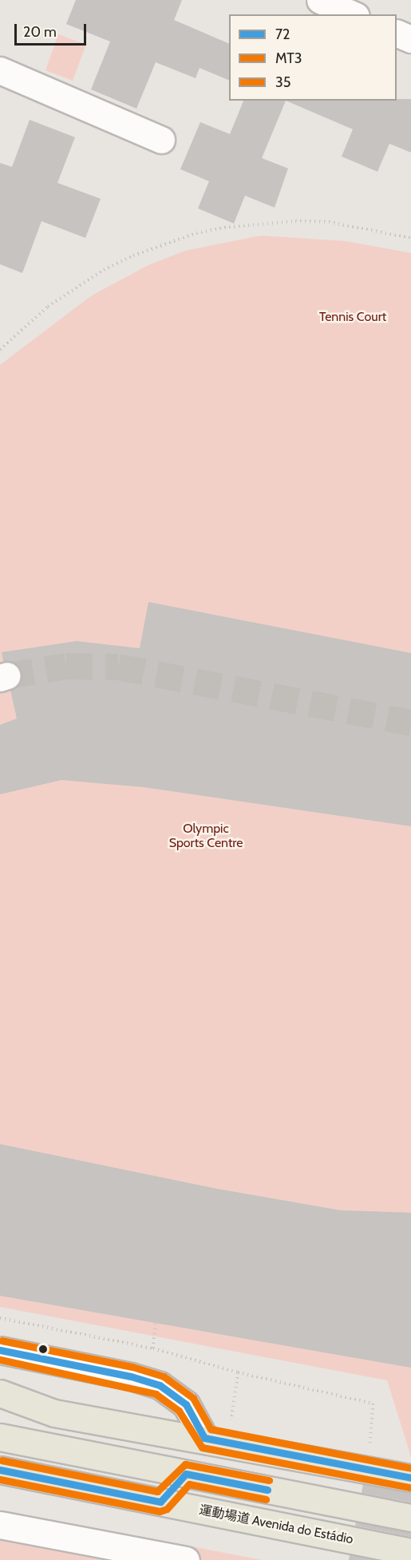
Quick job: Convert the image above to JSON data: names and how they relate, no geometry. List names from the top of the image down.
{
  "streets": {
    "main road": ["運動場道 Avenida do Estádio"]
  },
  "parks": ["Tennis Court", "Olympic Sports Centre"],
  "lines": ["transit line 35", "transit line 72", "transit line MT3"],
  "legend": ["72", "MT3", "35"],
  "scale_bar": "20 m"
}
